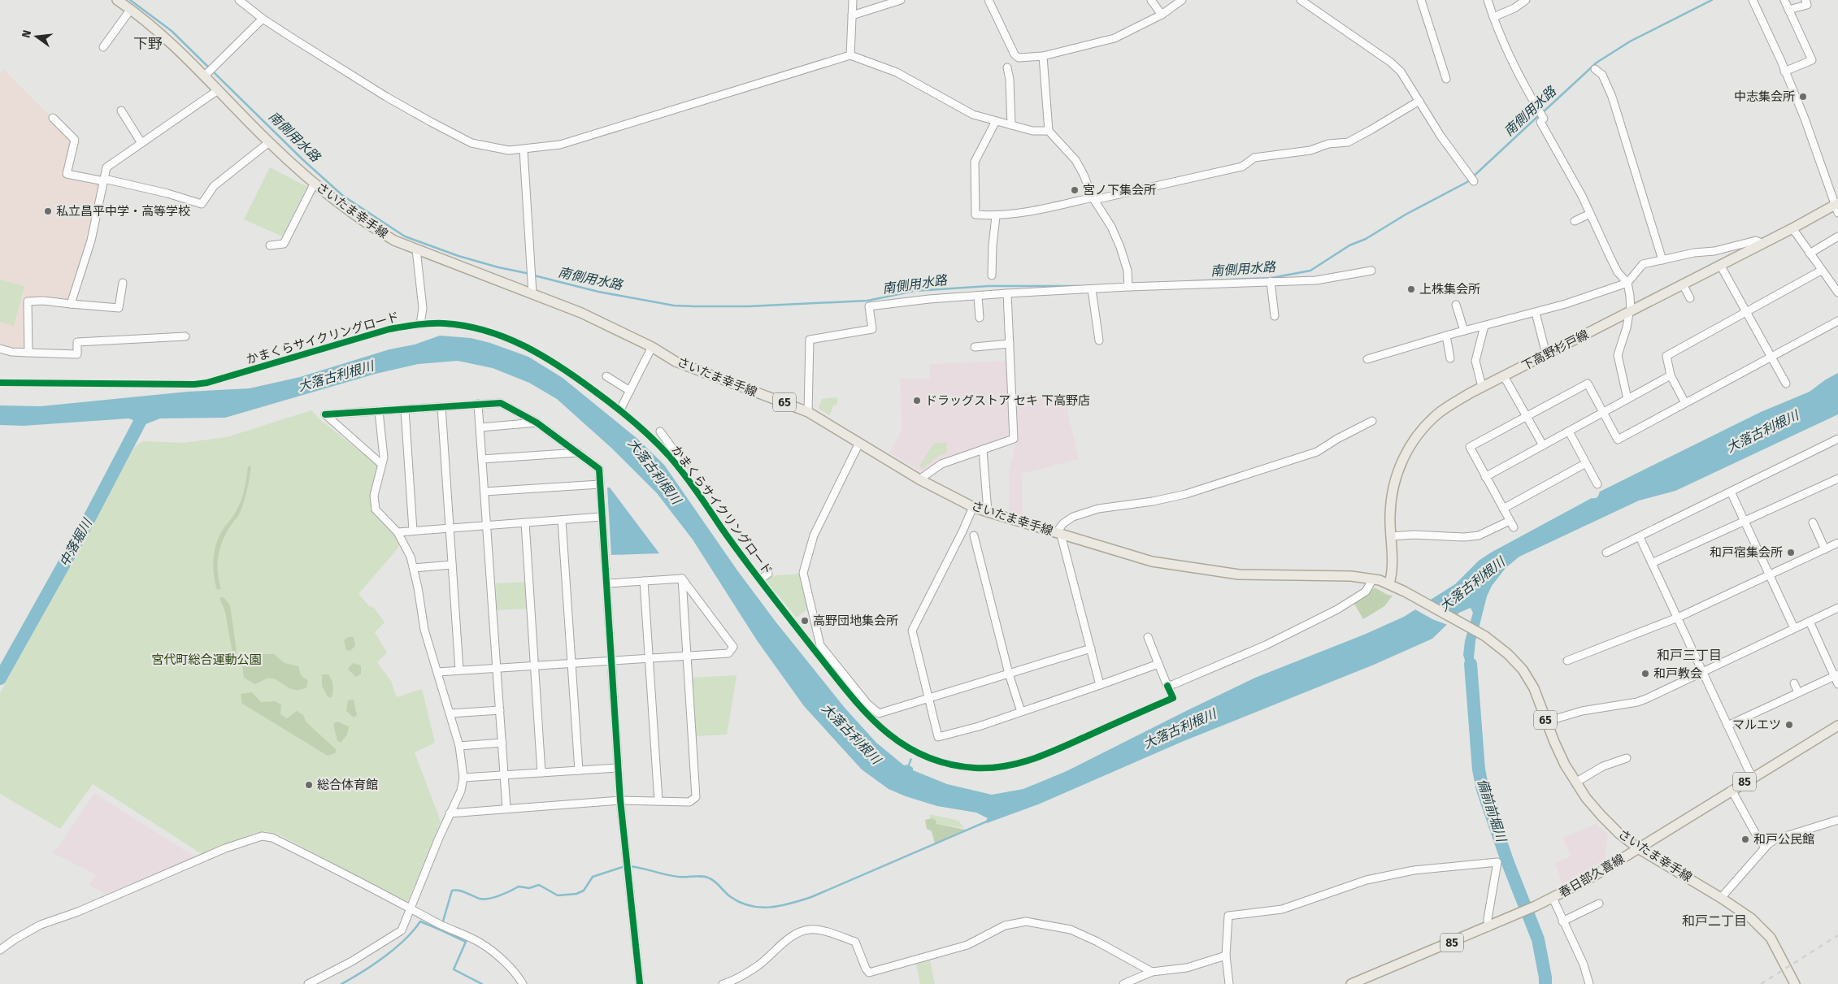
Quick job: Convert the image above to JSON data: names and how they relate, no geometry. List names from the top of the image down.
{
  "streets": {
    "main road": [
      "さいたま幸手線",
      "下高野杉戸線",
      "65",
      "85",
      "春日部久喜線"
    ],
    "cycle path": ["かまくらサイクリングロード"]
  },
  "crossings": [
    ["さいたま幸手線", "下高野杉戸線"],
    ["さいたま幸手線", "春日部久喜線"]
  ],
  "districts": ["下野", "和戸三丁目", "和戸二丁目"],
  "water": [
    "南側用水路",
    "大落古利根川",
    "中落堀川",
    "備前前堀川"
  ],
  "parks": ["宮代町総合運動公園"],
  "places": [
    "中志集会所",
    "宮ノ下集会所",
    "私立昌平中学・高等学校",
    "上株集会所",
    "ドラッグストア セキ 下高野店",
    "和戸宿集会所",
    "高野団地集会所",
    "和戸教会",
    "マルエツ",
    "総合体育館",
    "和戸公民館"
  ],
  "north": "left"
}
